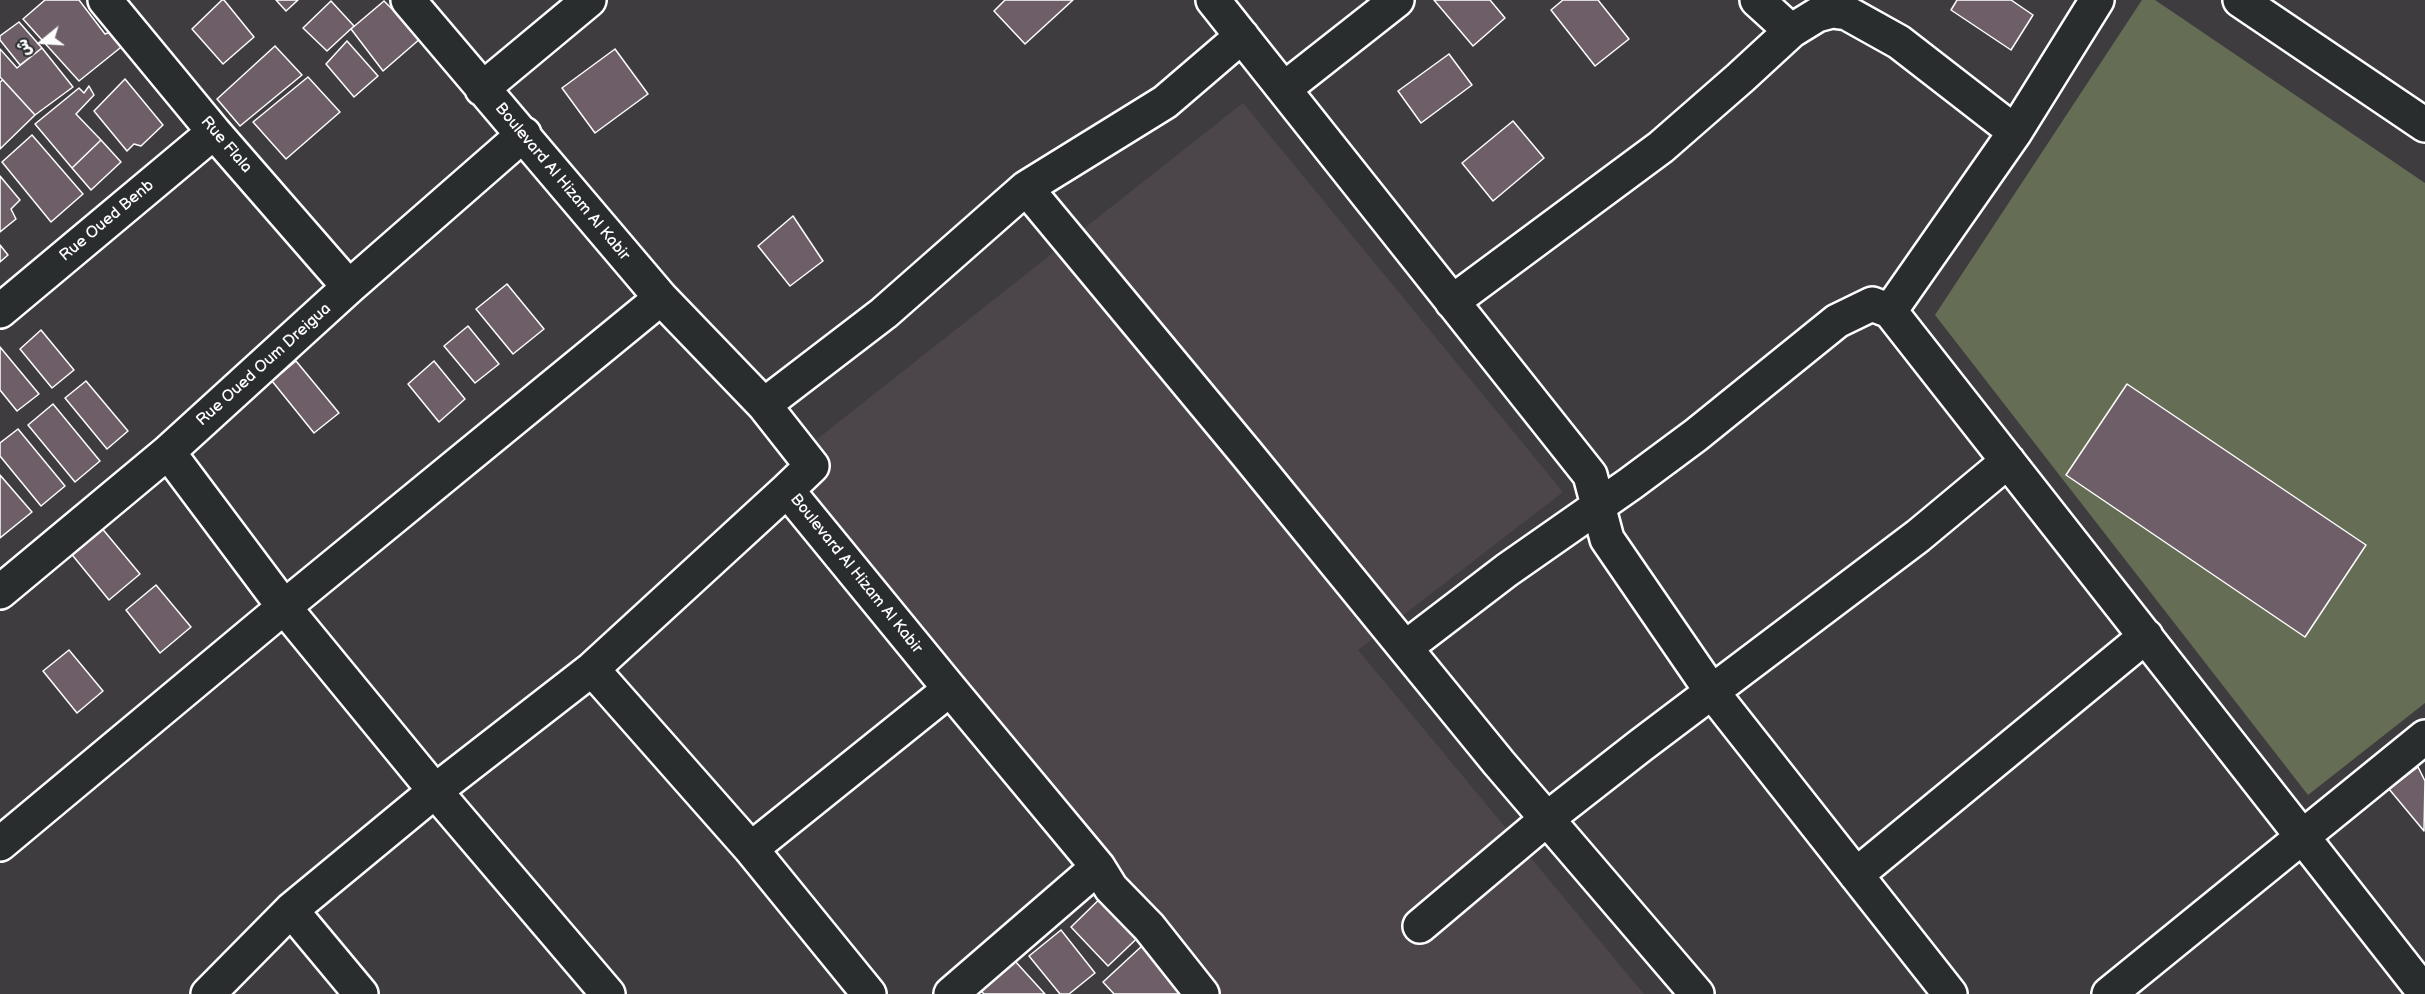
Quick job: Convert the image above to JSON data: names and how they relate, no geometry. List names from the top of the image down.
{
  "streets": {
    "street": [
      "Rue Flala",
      "Boulevard Al Hizam Al Kabir",
      "Rue Oued Benb",
      "Rue Oued Oum Dreigua"
    ]
  },
  "crossings": [
    ["Rue Flala", "Rue Oued Benb"],
    ["Rue Flala", "Rue Oued Oum Dreigua"],
    ["Boulevard Al Hizam Al Kabir", "Rue Oued Oum Dreigua"]
  ],
  "north": "left"
}
